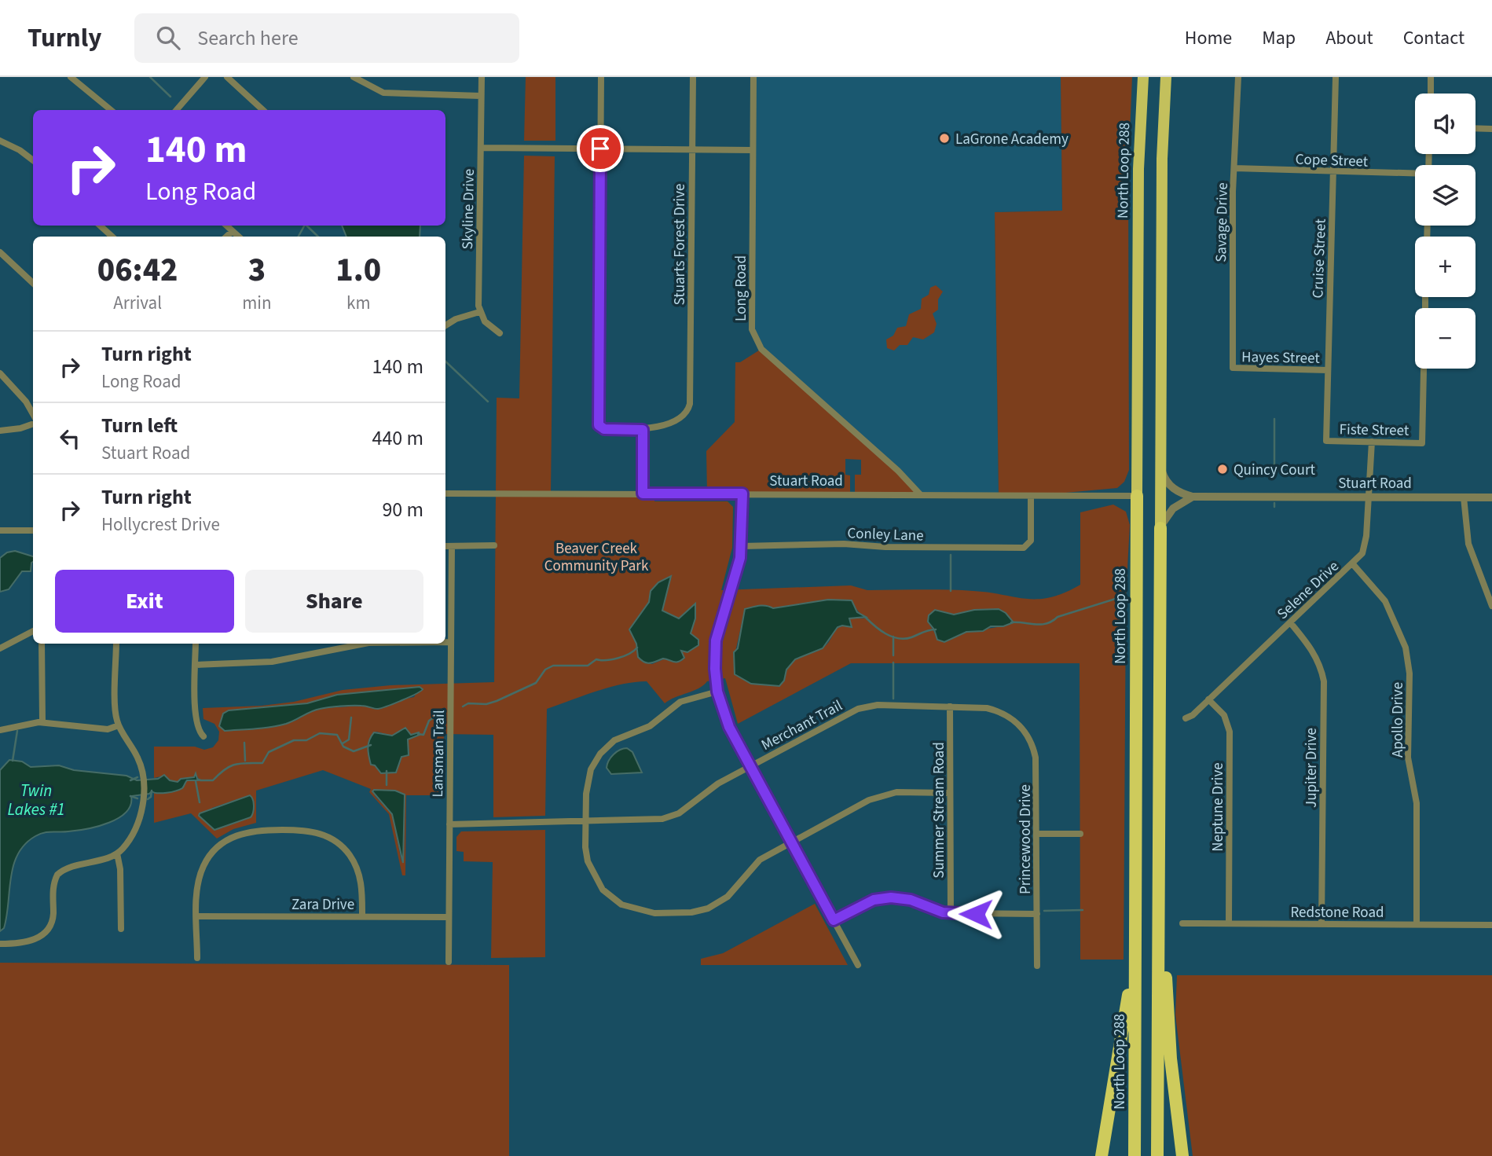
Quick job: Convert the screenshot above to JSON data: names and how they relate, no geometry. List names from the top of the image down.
{
  "streets": {
    "highway": ["North Loop 288"],
    "street": [
      "Cope Street",
      "Skyline Drive",
      "Savage Drive",
      "Stuarts Forest Drive",
      "Cruise Street",
      "Long Road",
      "Hayes Street",
      "Fiste Street",
      "Stuart Road",
      "Conley Lane",
      "Selene Drive",
      "Apollo Drive",
      "Merchant Trail",
      "Lansman Trail",
      "Jupiter Drive",
      "Neptune Drive",
      "Summer Stream Road",
      "Princewood Drive",
      "Zara Drive",
      "Redstone Road"
    ]
  },
  "crossings": [
    ["Cope Street", "Savage Drive"],
    ["Cope Street", "Cruise Street"],
    ["North Loop 288", "Stuart Road"],
    ["Savage Drive", "Hayes Street"],
    ["Cruise Street", "Hayes Street"],
    ["Cruise Street", "Fiste Street"],
    ["Long Road", "Stuart Road"],
    ["Fiste Street", "Selene Drive"],
    ["Stuart Road", "Conley Lane"],
    ["Stuart Road", "Selene Drive"],
    ["Selene Drive", "Apollo Drive"],
    ["Selene Drive", "Jupiter Drive"],
    ["Selene Drive", "Neptune Drive"],
    ["Apollo Drive", "Redstone Road"],
    ["Merchant Trail", "Lansman Trail"],
    ["Merchant Trail", "Summer Stream Road"],
    ["Merchant Trail", "Princewood Drive"],
    ["Lansman Trail", "Zara Drive"],
    ["Jupiter Drive", "Redstone Road"],
    ["Neptune Drive", "Redstone Road"]
  ],
  "water": ["Twin Lakes #1"],
  "parks": ["Beaver Creek Community Park"],
  "places": ["LaGrone Academy", "Quincy Court"],
  "page": {
    "header": "Turnly",
    "search": "Search here",
    "nav": [
      "Home",
      "Map",
      "About",
      "Contact"
    ],
    "map_buttons": ["+", "−"],
    "turn": ["140 m", "Long Road"],
    "eta": [
      "06:42",
      "Arrival",
      "3",
      "min",
      "1.0",
      "km"
    ],
    "list": [
      {
        "name": "Turn right",
        "note": "Long Road",
        "value": "140 m"
      },
      {
        "name": "Turn left",
        "note": "Stuart Road",
        "value": "440 m"
      },
      {
        "name": "Turn right",
        "note": "Hollycrest Drive",
        "value": "90 m"
      }
    ],
    "buttons": ["Exit", "Share"]
  }
}
